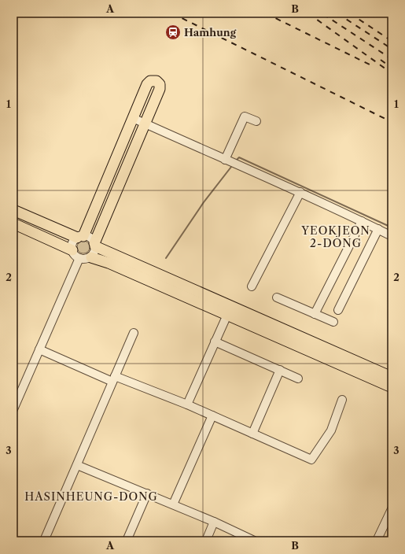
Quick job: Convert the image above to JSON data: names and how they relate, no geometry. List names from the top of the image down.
{
  "districts": ["YEOKJEON 2-DONG", "HASINHEUNG-DONG"],
  "places": {
    "station": ["Hamhung"]
  },
  "grid": {
    "columns": ["A", "B"],
    "rows": ["1", "2", "3"]
  }
}
